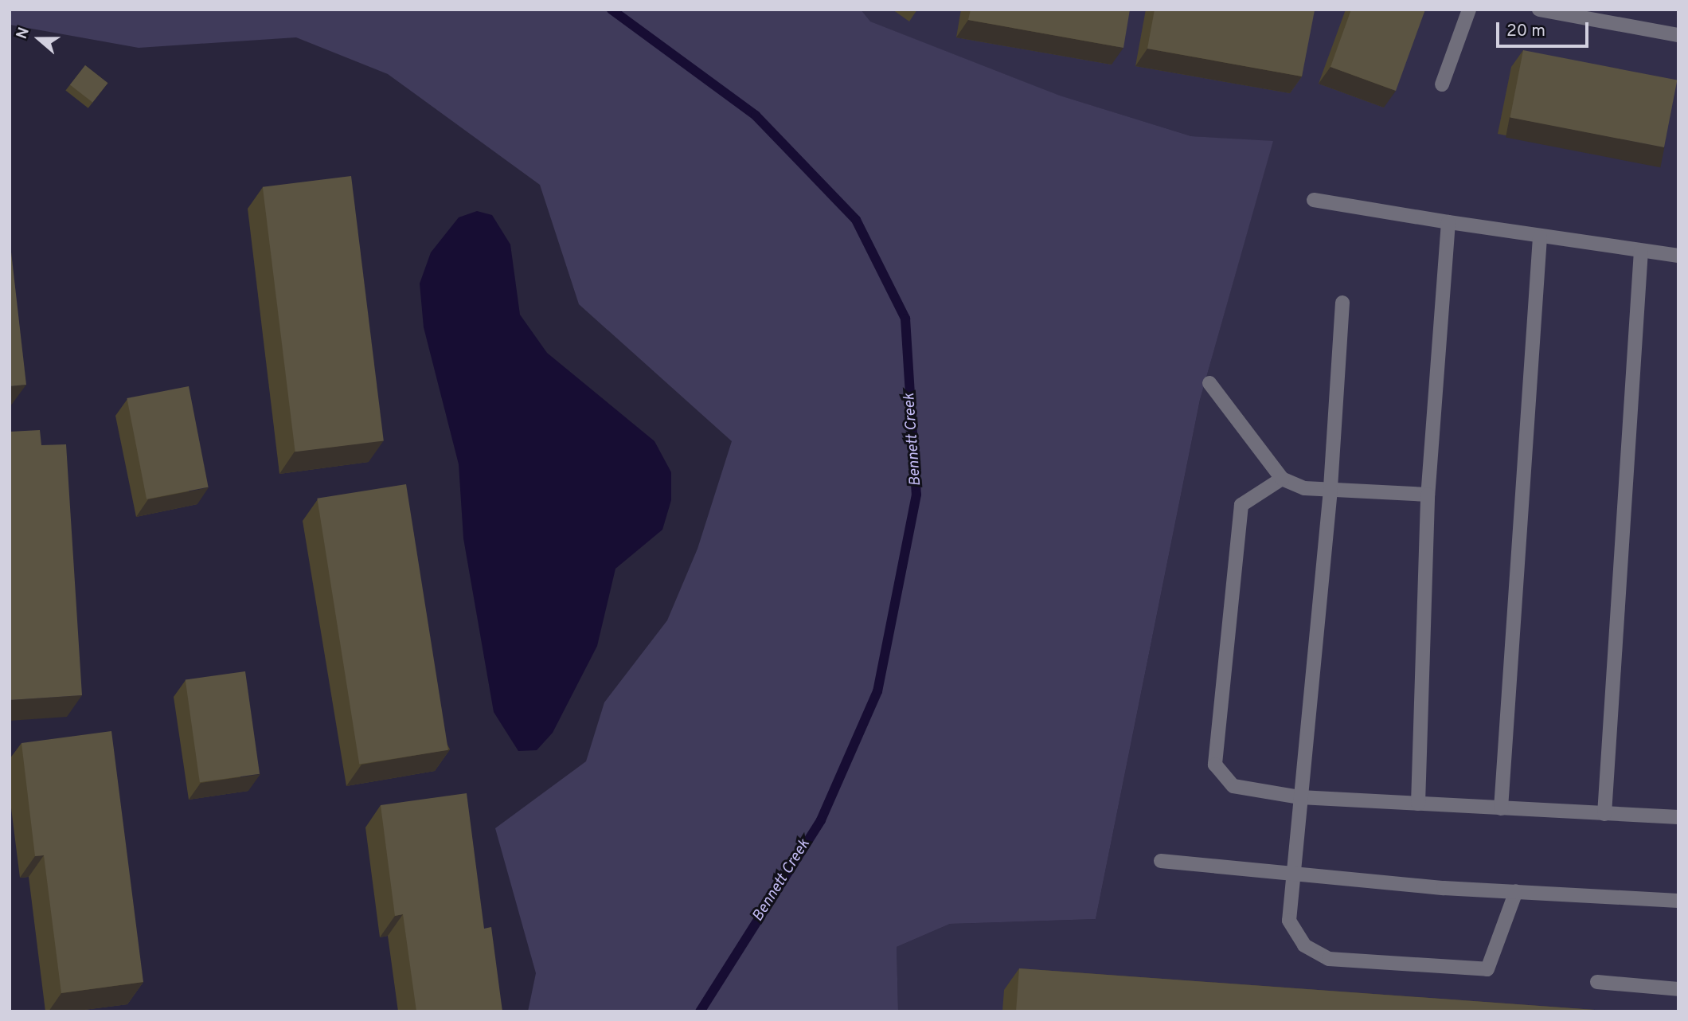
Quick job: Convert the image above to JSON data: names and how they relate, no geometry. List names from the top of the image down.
{
  "water": ["Bennett Creek"],
  "scale_bar": "20 m",
  "north": "left"
}
